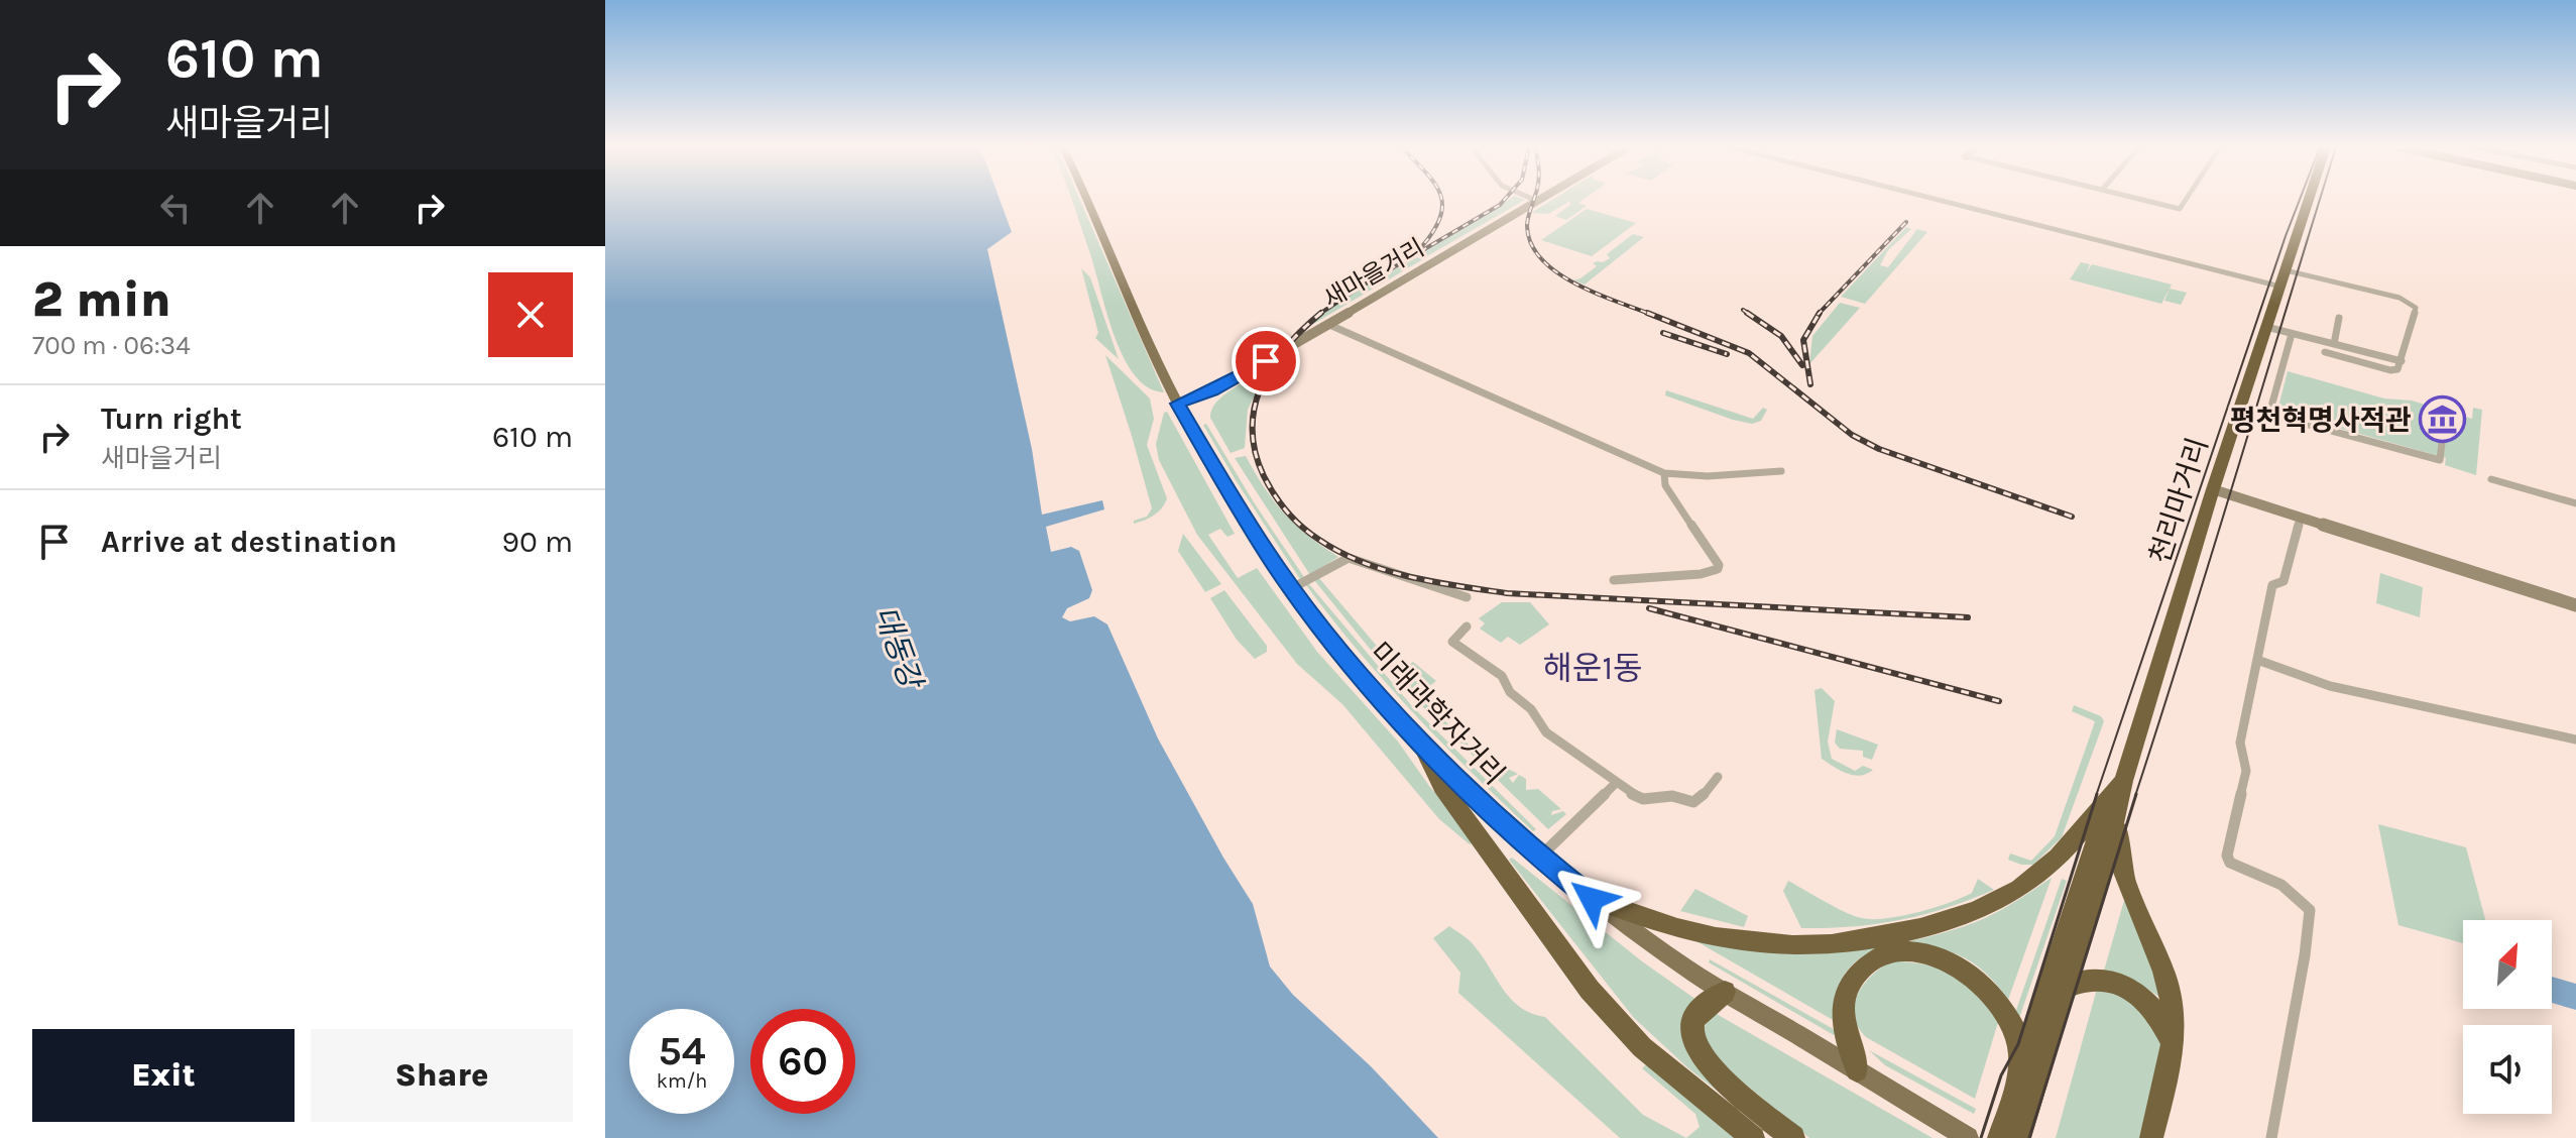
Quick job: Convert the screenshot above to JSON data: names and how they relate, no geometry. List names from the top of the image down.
{
  "streets": {
    "highway": ["천리마거리"],
    "main road": ["새마을거리", "미래과학자거리"]
  },
  "crossings": [
    ["새마을거리", "미래과학자거리"]
  ],
  "districts": ["해운1동"],
  "water": ["대동강"],
  "places": {
    "museum": ["평천혁명사적관"]
  },
  "north": "top right",
  "page": {
    "turn": ["610 m", "새마을거리"],
    "heading": ["2 min", "700 m · 06:34"],
    "list": [
      {
        "name": "Turn right",
        "note": "새마을거리",
        "value": "610 m"
      },
      {
        "name": "Arrive at destination",
        "value": "90 m"
      }
    ],
    "speed": "54 km/h",
    "limit": "60",
    "buttons": ["Exit", "Share"]
  }
}
